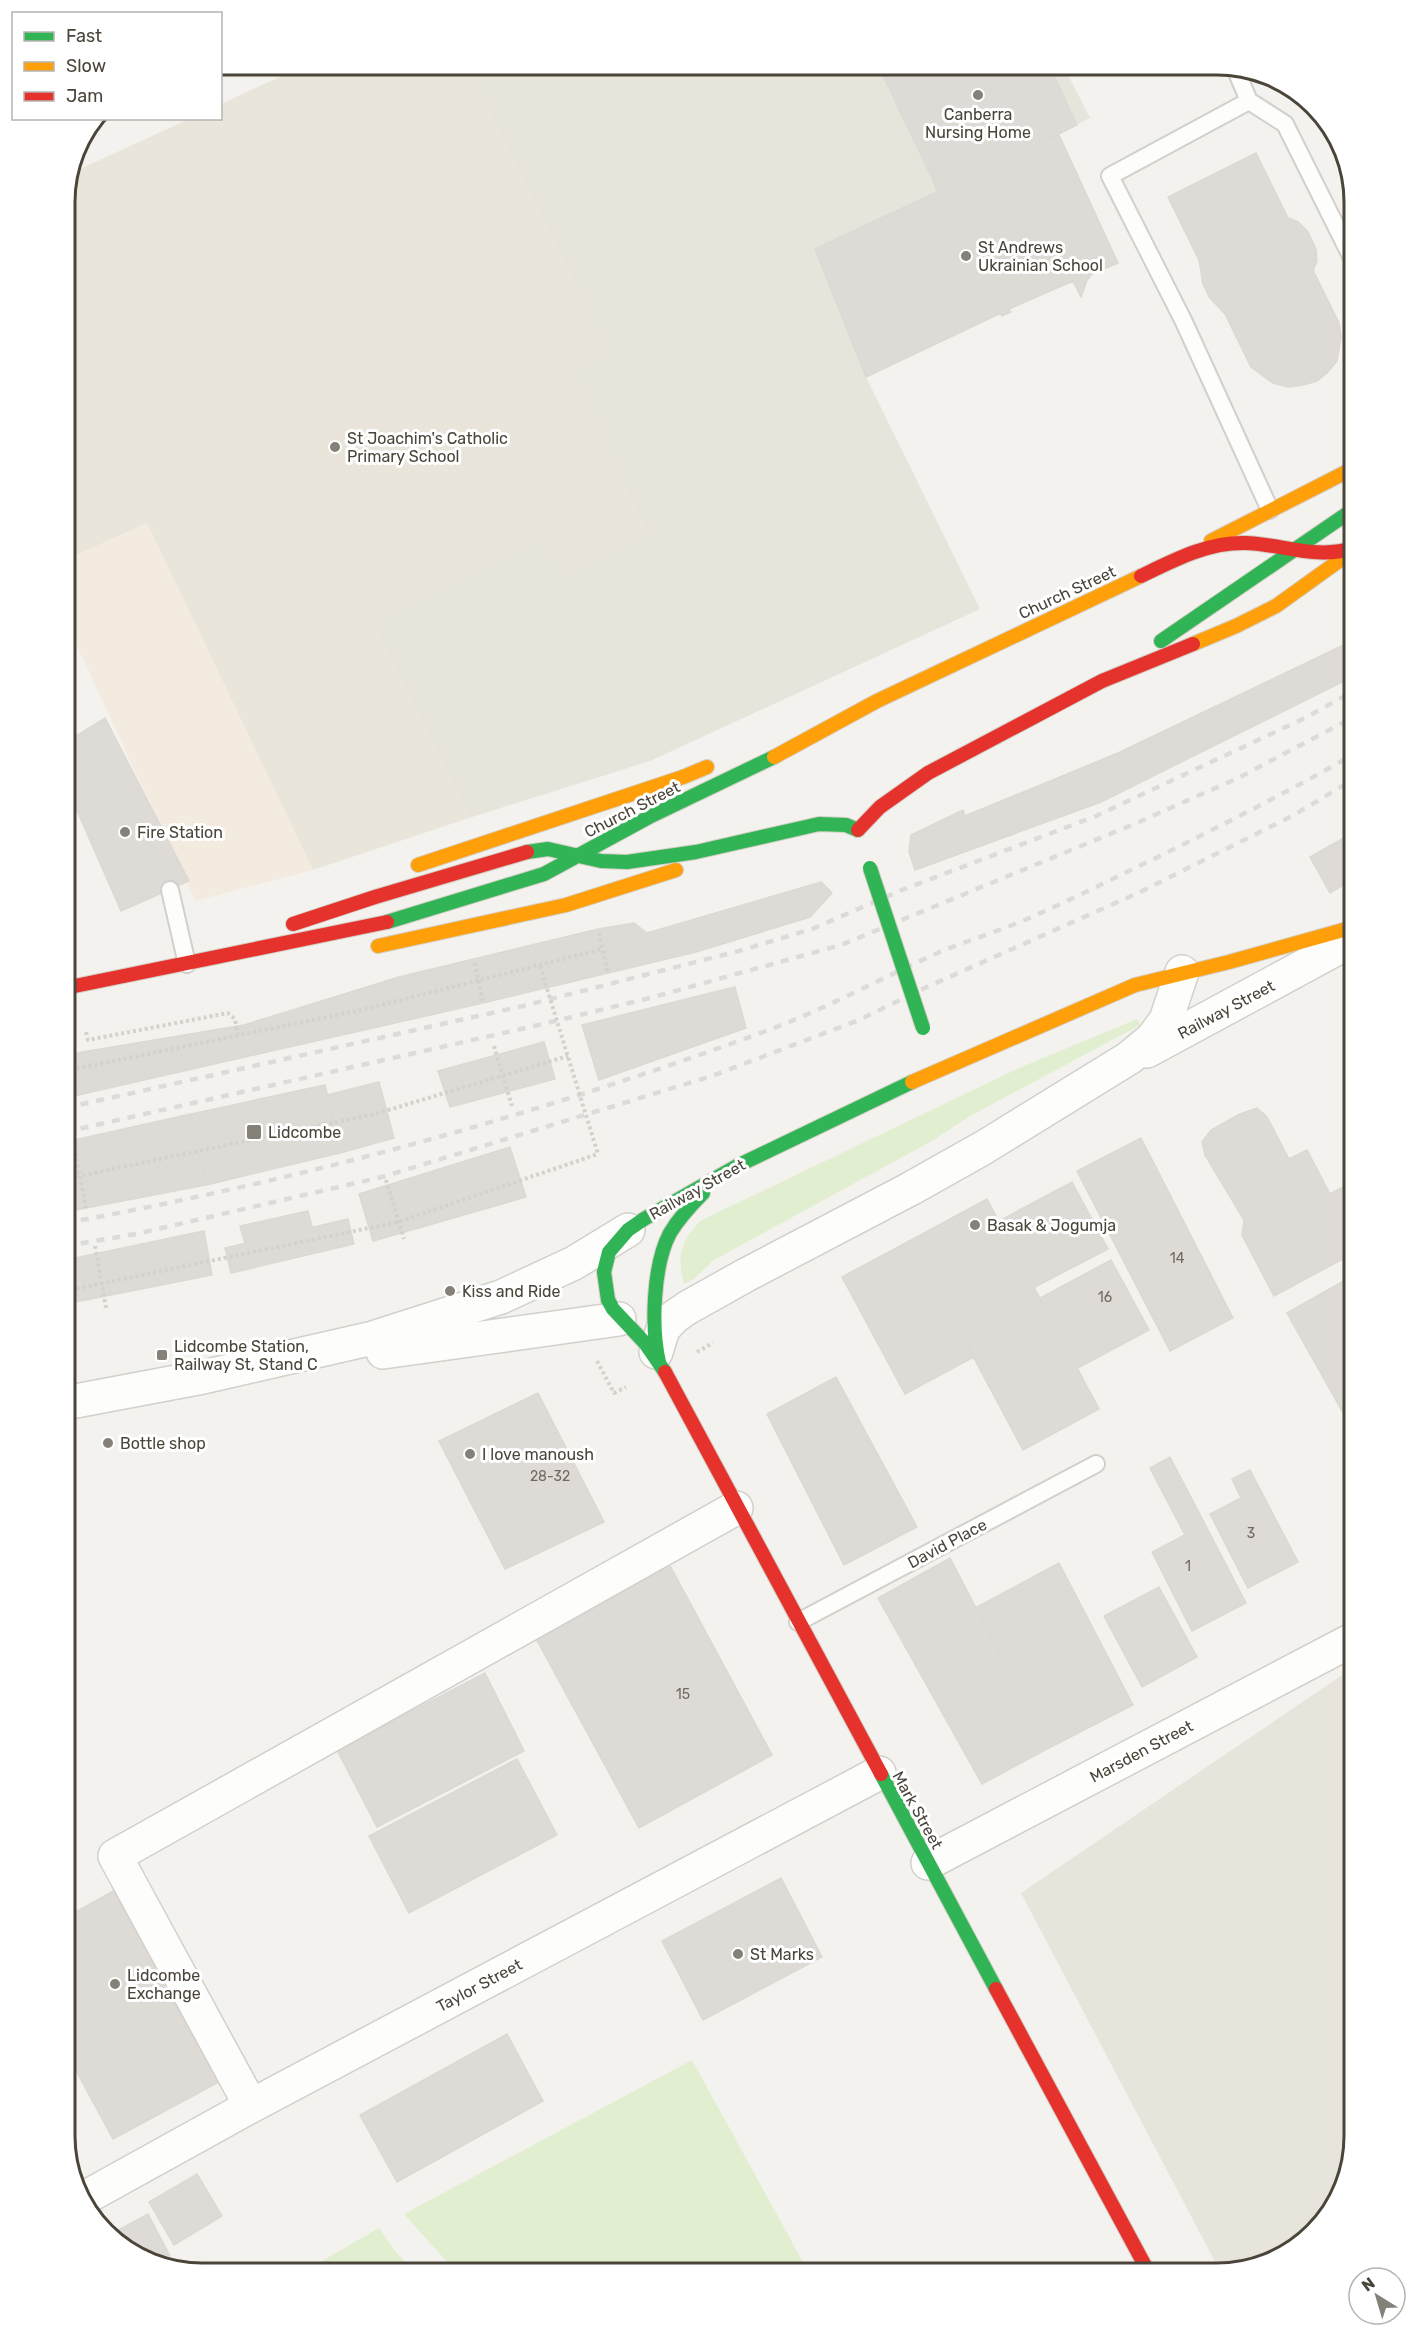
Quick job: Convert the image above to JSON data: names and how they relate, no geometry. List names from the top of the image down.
{
  "streets": {
    "street": [
      "Church Street",
      "Railway Street",
      "Marsden Street",
      "Mark Street",
      "Taylor Street"
    ],
    "lane": ["David Place"]
  },
  "crossings": [
    ["Railway Street", "Mark Street"],
    ["David Place", "Mark Street"],
    ["Marsden Street", "Mark Street"],
    ["Mark Street", "Taylor Street"]
  ],
  "places": {
    "other": [
      "Canberra Nursing Home",
      "St Andrews Ukrainian School",
      "St Joachim's Catholic Primary School",
      "Fire Station",
      "Basak & Jogumja",
      "Kiss and Ride",
      "Bottle shop",
      "I love manoush",
      "St Marks",
      "Lidcombe Exchange"
    ],
    "transit": ["Lidcombe", "Lidcombe Station, Railway St, Stand C"]
  },
  "house_numbers": [
    "14",
    "16",
    "28-32",
    "3",
    "1",
    "15"
  ],
  "legend": ["Fast", "Slow", "Jam"],
  "north": "top left"
}
